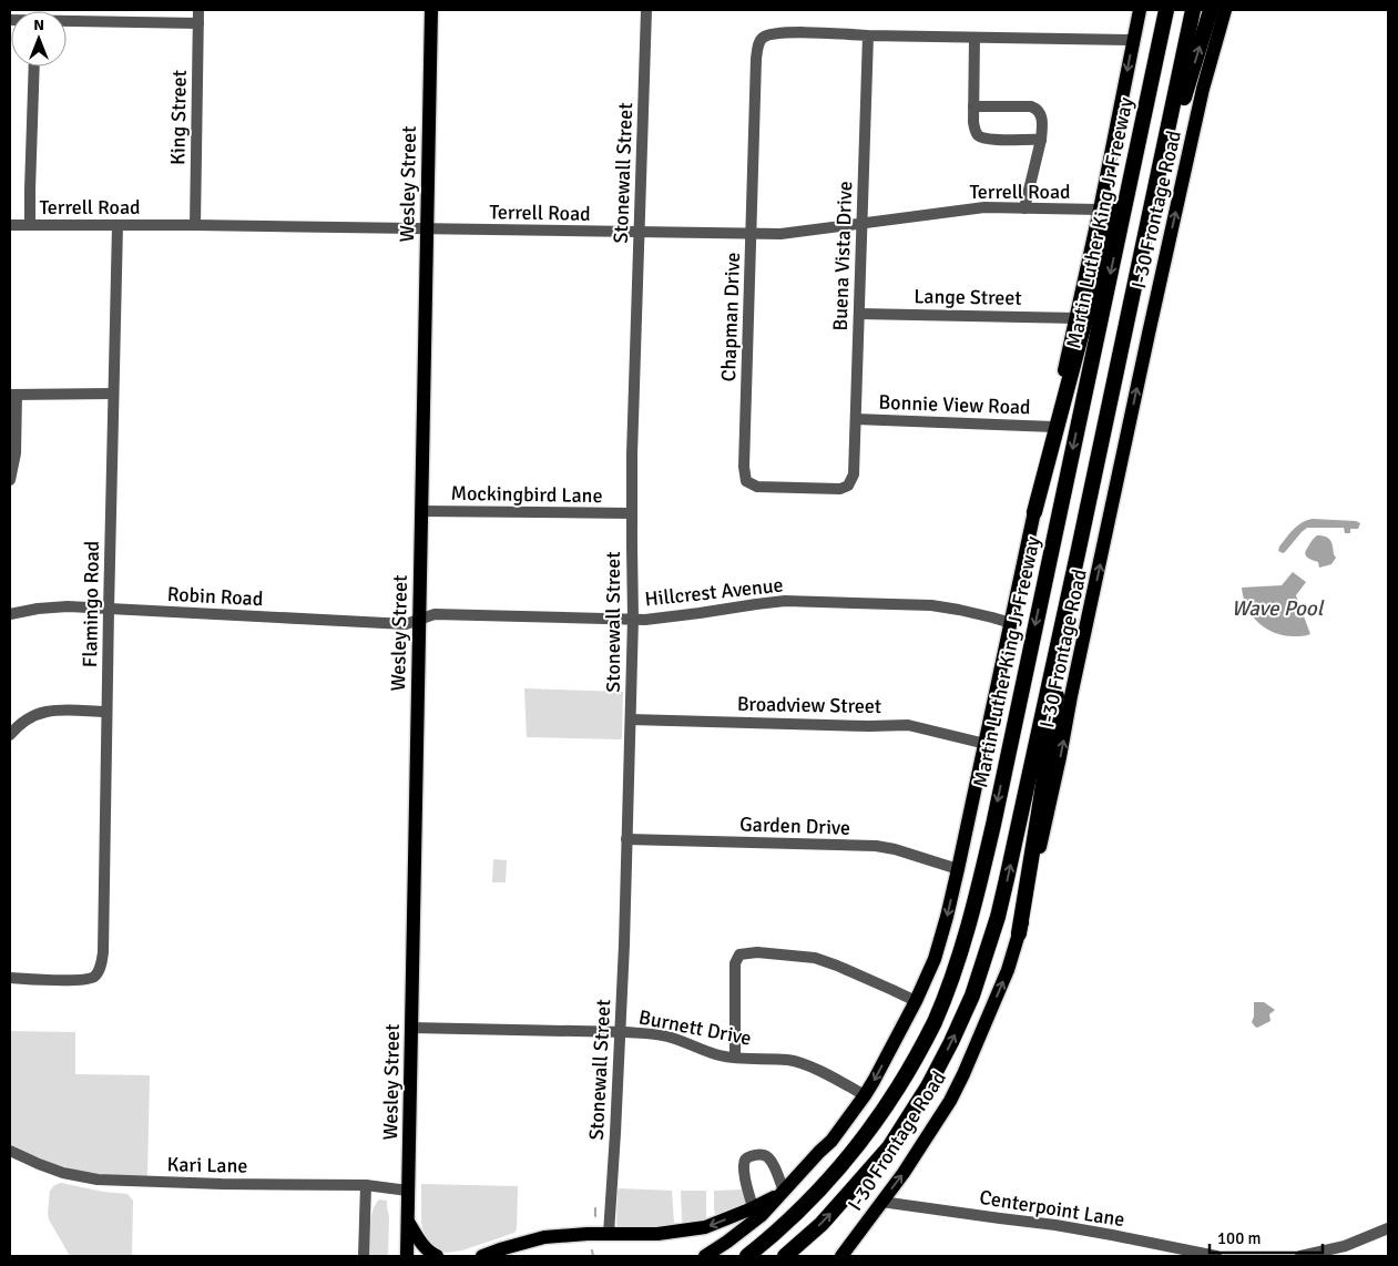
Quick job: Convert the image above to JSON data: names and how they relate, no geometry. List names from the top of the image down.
{
  "streets": {
    "highway": ["Martin Luther King Jr Freeway"],
    "main road": ["Wesley Street", "I-30 Frontage Road"],
    "street": [
      "King Street",
      "Stonewall Street",
      "Terrell Road",
      "Buena Vista Drive",
      "Lange Street",
      "Chapman Drive",
      "Bonnie View Road",
      "Mockingbird Lane",
      "Hillcrest Avenue",
      "Robin Road",
      "Flamingo Road",
      "Broadview Street",
      "Garden Drive",
      "Burnett Drive",
      "Kari Lane",
      "Centerpoint Lane"
    ]
  },
  "crossings": [
    ["King Street", "Terrell Road"],
    ["Stonewall Street", "Terrell Road"],
    ["Stonewall Street", "Mockingbird Lane"],
    ["Stonewall Street", "Hillcrest Avenue"],
    ["Stonewall Street", "Broadview Street"],
    ["Stonewall Street", "Garden Drive"],
    ["Stonewall Street", "Burnett Drive"],
    ["Wesley Street", "Terrell Road"],
    ["Wesley Street", "Mockingbird Lane"],
    ["Wesley Street", "Hillcrest Avenue"],
    ["Wesley Street", "Robin Road"],
    ["Wesley Street", "Burnett Drive"],
    ["Wesley Street", "Kari Lane"],
    ["Terrell Road", "Buena Vista Drive"],
    ["Terrell Road", "Chapman Drive"],
    ["Terrell Road", "Flamingo Road"],
    ["I-30 Frontage Road", "Centerpoint Lane"],
    ["Buena Vista Drive", "Lange Street"],
    ["Buena Vista Drive", "Chapman Drive"],
    ["Buena Vista Drive", "Bonnie View Road"],
    ["Hillcrest Avenue", "Robin Road"],
    ["Robin Road", "Flamingo Road"]
  ],
  "water": ["Wave Pool"],
  "scale_bar": "100 m",
  "north": "top"
}
